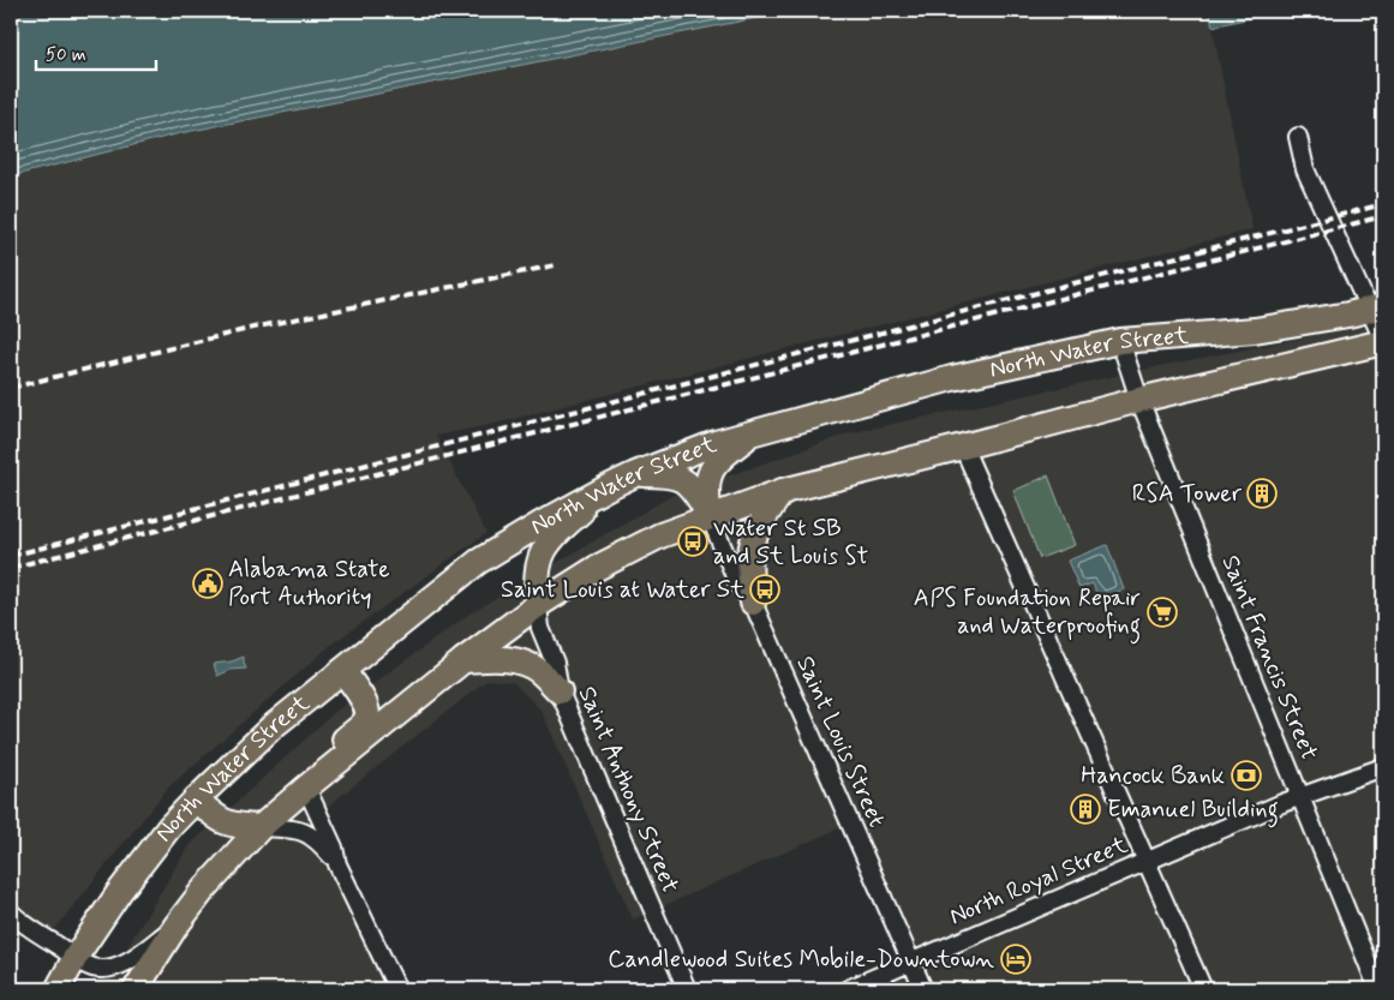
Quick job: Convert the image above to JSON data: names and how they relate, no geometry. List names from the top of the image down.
{
  "streets": {
    "highway": ["North Water Street"],
    "street": [
      "Saint Francis Street",
      "Saint Louis Street",
      "Saint Anthony Street",
      "North Royal Street"
    ]
  },
  "crossings": [
    ["North Water Street", "Saint Francis Street"],
    ["North Water Street", "Saint Louis Street"],
    ["North Water Street", "Saint Anthony Street"],
    ["Saint Francis Street", "North Royal Street"],
    ["Saint Louis Street", "North Royal Street"]
  ],
  "places": {
    "building": ["RSA Tower", "Emanuel Building"],
    "bus stop": ["Water St SB and St Louis St", "Saint Louis at Water St"],
    "public building": ["Alabama State Port Authority"],
    "supermarket": ["APS Foundation Repair and Waterproofing"],
    "bank": ["Hancock Bank"],
    "hotel": ["Candlewood Suites Mobile-Downtown"]
  },
  "scale_bar": "50 m"
}
